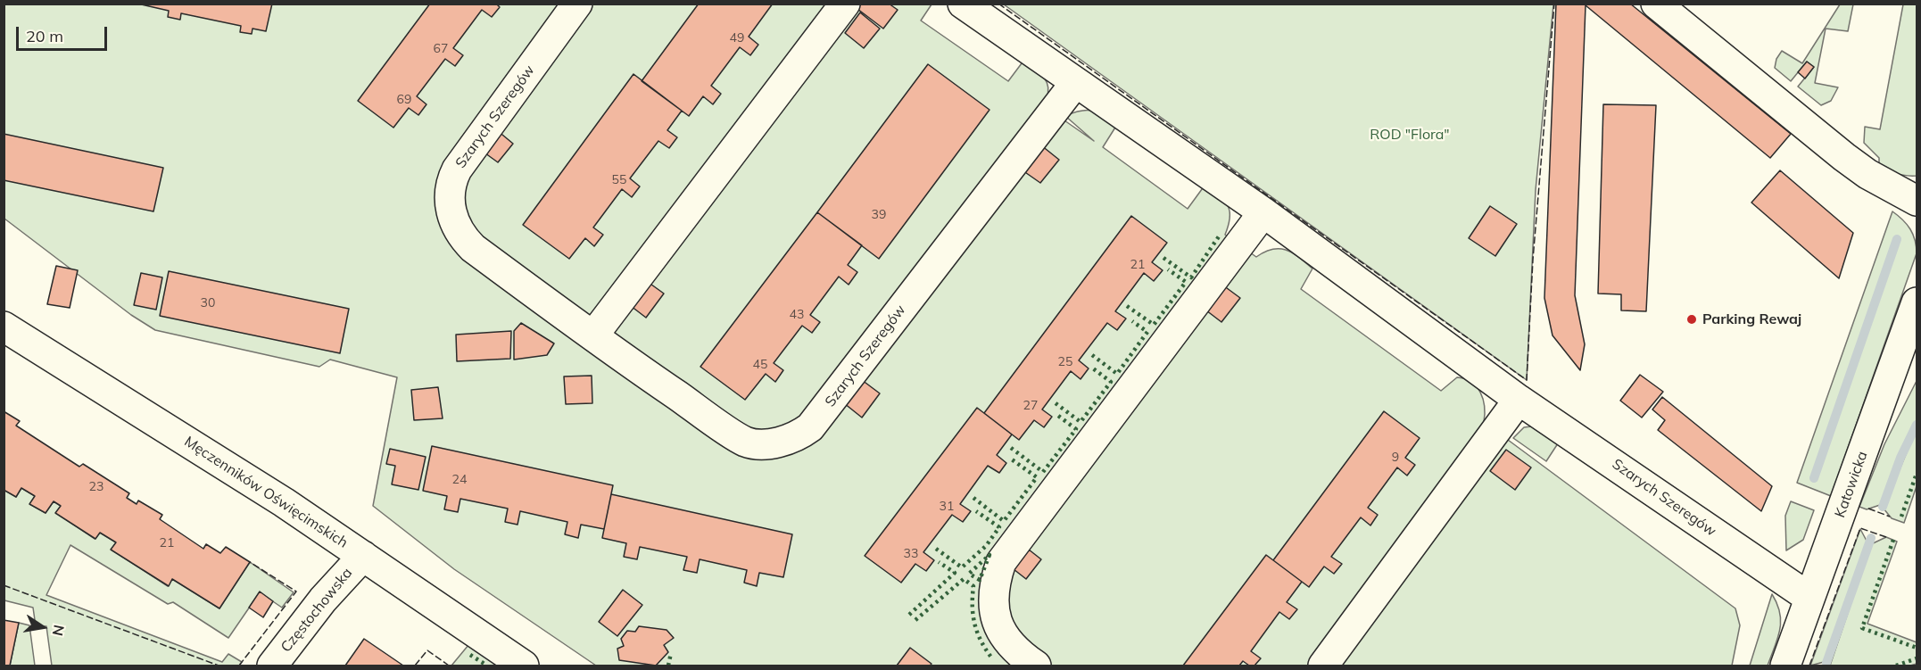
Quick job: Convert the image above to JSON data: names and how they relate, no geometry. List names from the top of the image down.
{
  "streets": {
    "street": [
      "Szarych Szeregów",
      "Katowicka",
      "Męczenników Oświęcimskich",
      "Częstochowska"
    ]
  },
  "crossings": [
    ["Szarych Szeregów", "Katowicka"],
    ["Męczenników Oświęcimskich", "Częstochowska"]
  ],
  "parks": ["ROD \"Flora\""],
  "places": ["Parking Rewaj"],
  "house_numbers": [
    "49",
    "67",
    "69",
    "55",
    "39",
    "21",
    "30",
    "43",
    "25",
    "45",
    "27",
    "9",
    "24",
    "23",
    "31",
    "21",
    "33"
  ],
  "scale_bar": "20 m",
  "north": "right"
}
